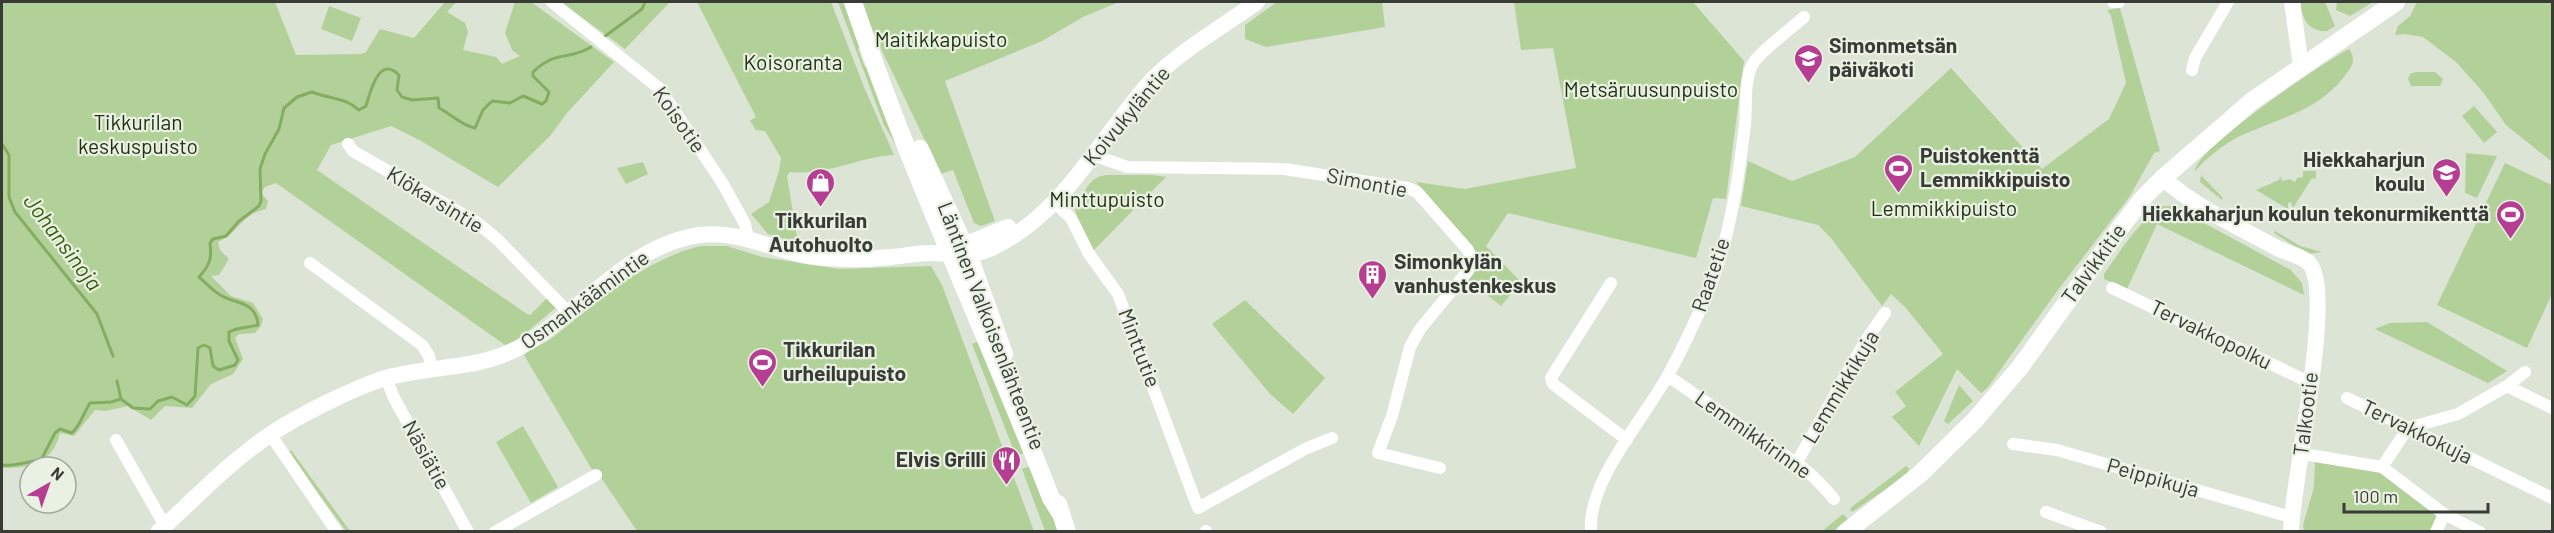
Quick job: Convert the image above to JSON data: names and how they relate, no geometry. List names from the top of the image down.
{
  "streets": {
    "main road": ["Talvikkitie", "Läntinen Valkoisenlähteentie"],
    "street": [
      "Koivukyläntie",
      "Koisotie",
      "Simontie",
      "Klökarsintie",
      "Raatetie",
      "Osmankäämintie",
      "Tervakkopolku",
      "Minttutie",
      "Lemmikkikuja",
      "Talkootie",
      "Tervakkokuja",
      "Lemmikkirinne",
      "Näsiätie",
      "Peippikuja"
    ]
  },
  "crossings": [
    ["Koivukyläntie", "Simontie"],
    ["Koivukyläntie", "Osmankäämintie"],
    ["Koivukyläntie", "Läntinen Valkoisenlähteentie"],
    ["Koivukyläntie", "Minttutie"],
    ["Koisotie", "Osmankäämintie"],
    ["Klökarsintie", "Osmankäämintie"],
    ["Talvikkitie", "Talkootie"],
    ["Raatetie", "Lemmikkirinne"],
    ["Osmankäämintie", "Läntinen Valkoisenlähteentie"],
    ["Osmankäämintie", "Näsiätie"],
    ["Tervakkopolku", "Talkootie"],
    ["Lemmikkikuja", "Lemmikkirinne"],
    ["Talkootie", "Peippikuja"]
  ],
  "water": ["Johansinoja"],
  "parks": [
    "Maitikkapuisto",
    "Koisoranta",
    "Metsäruusunpuisto",
    "Tikkurilan keskuspuisto",
    "Minttupuisto",
    "Lemmikkipuisto"
  ],
  "places": {
    "school or university": ["Simonmetsän päiväkoti", "Hiekkaharjun koulu"],
    "sports": ["Puistokenttä Lemmikkipuisto", "Hiekkaharjun koulun tekonurmikenttä", "Tikkurilan urheilupuisto"],
    "shop": ["Tikkurilan Autohuolto"],
    "building": ["Simonkylän vanhustenkeskus"],
    "restaurant": ["Elvis Grilli"]
  },
  "scale_bar": "100 m",
  "north": "top right"
}
